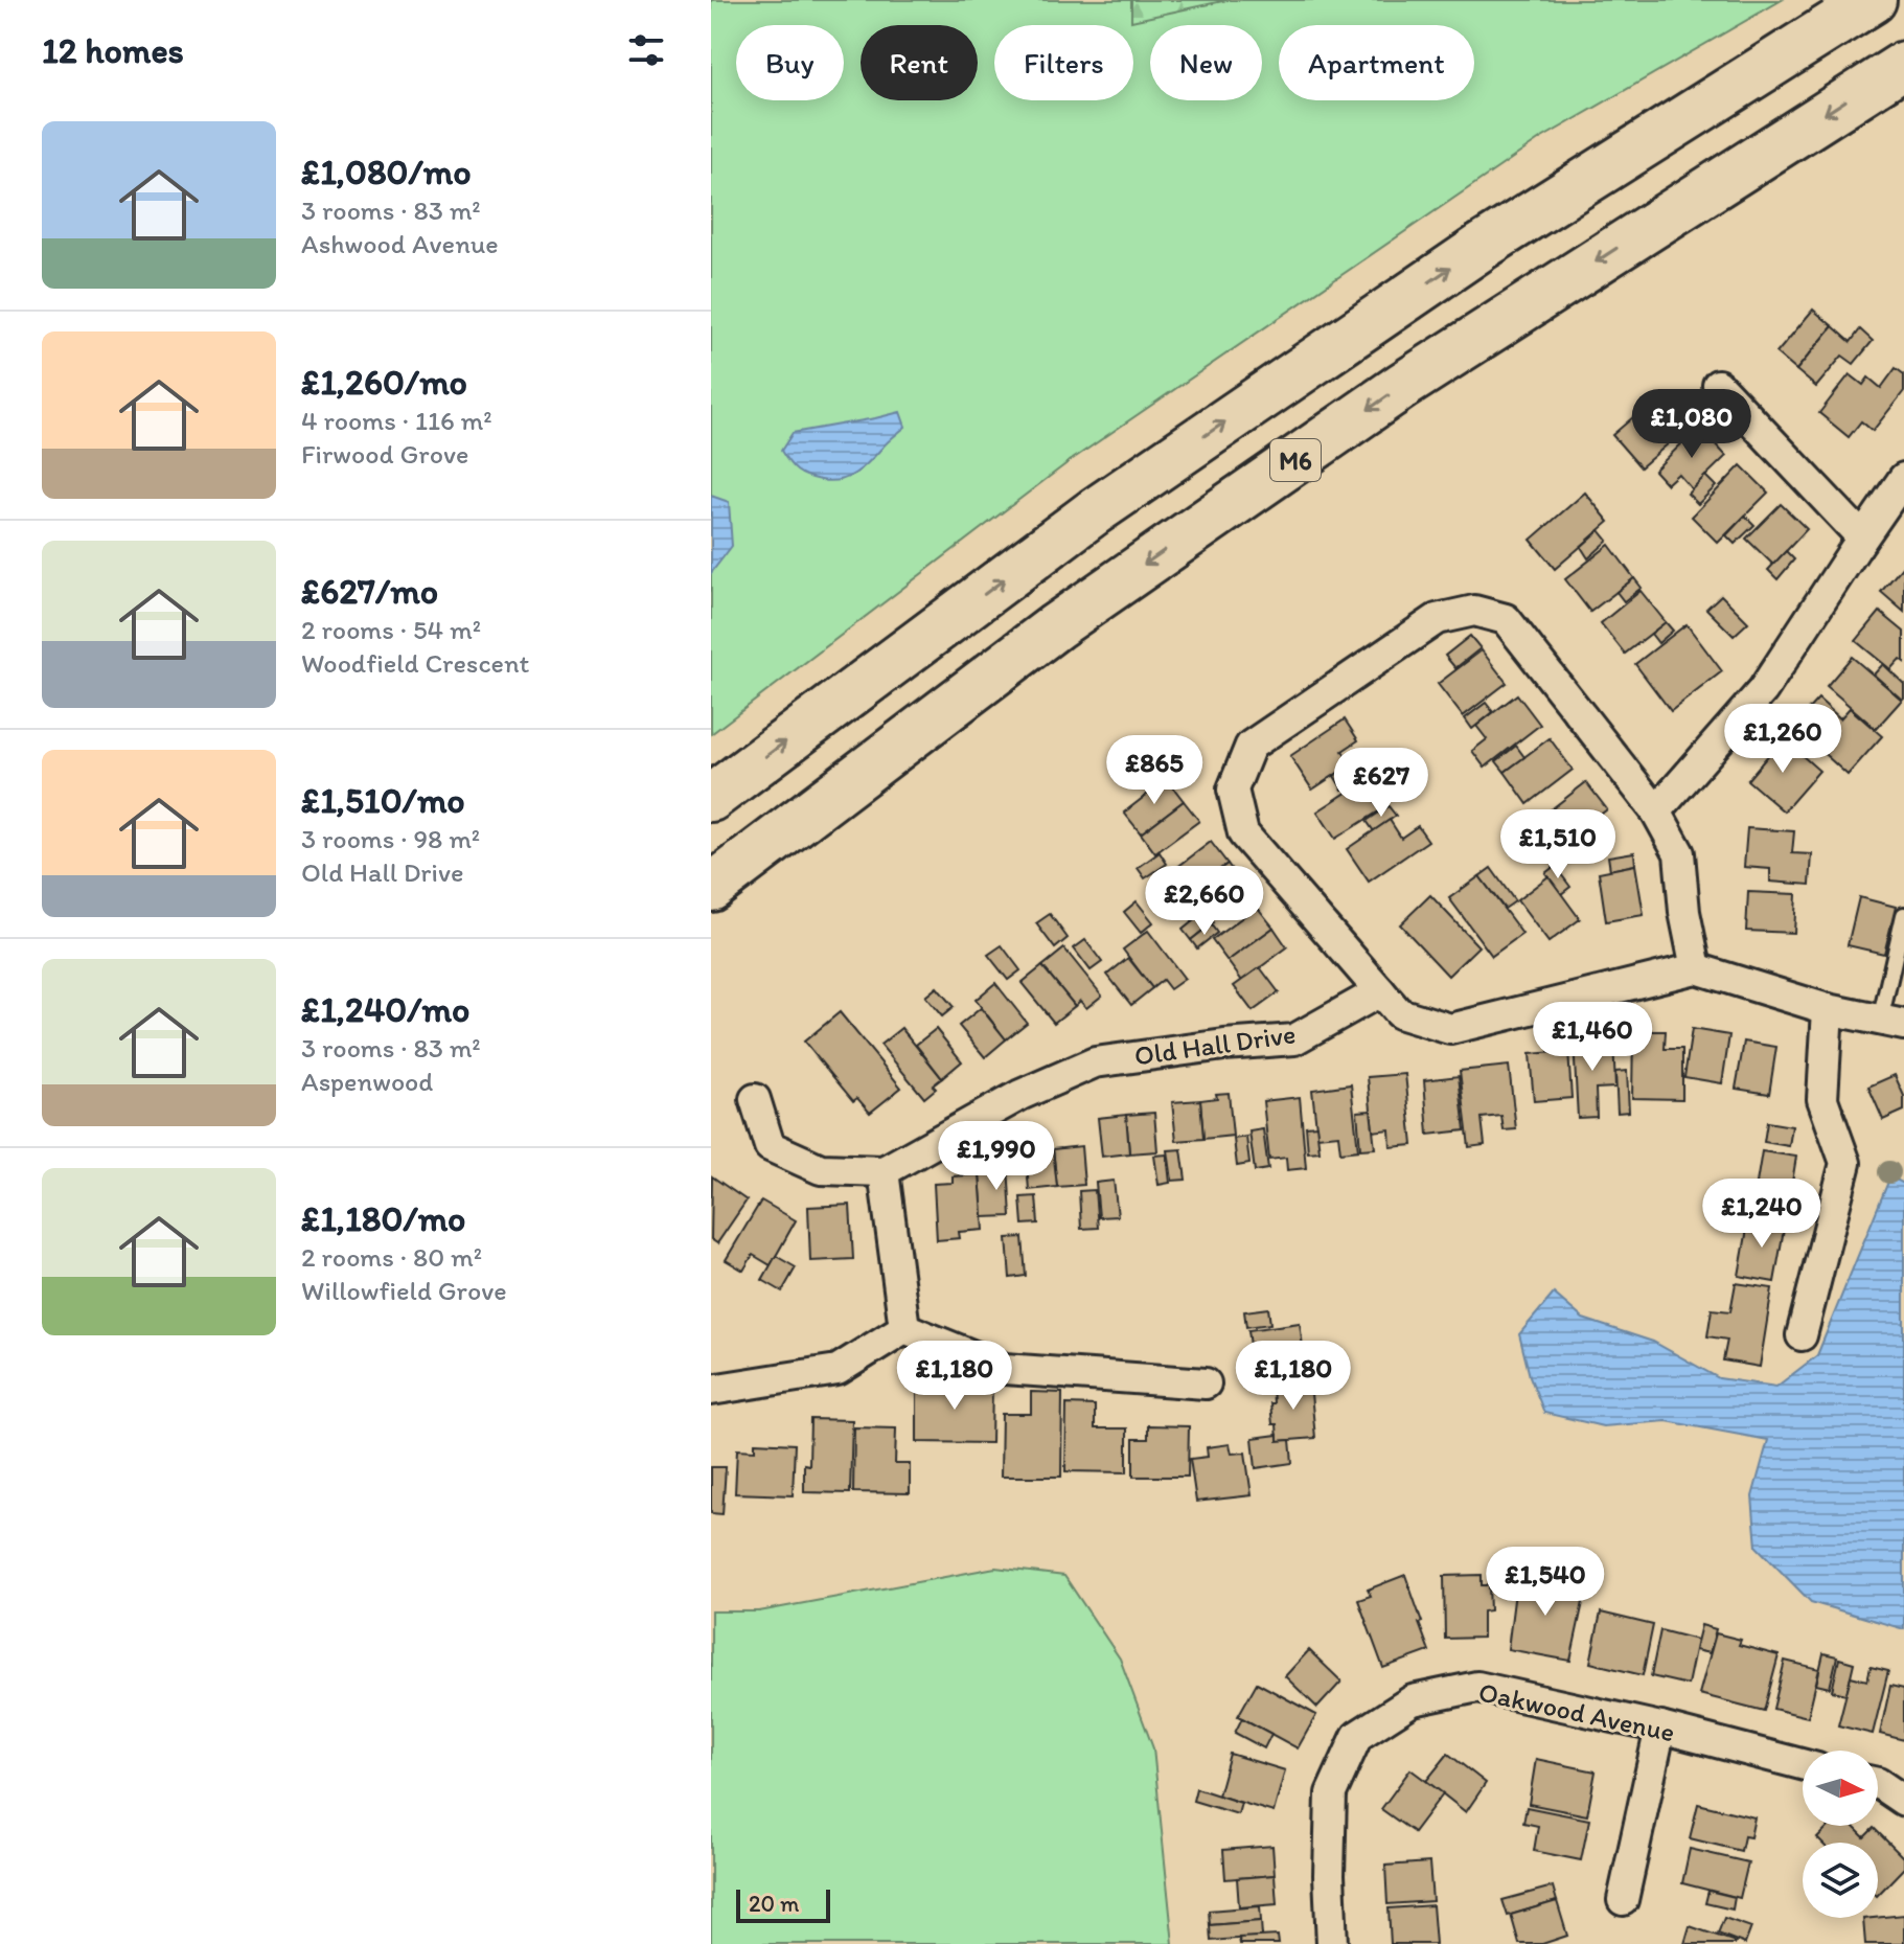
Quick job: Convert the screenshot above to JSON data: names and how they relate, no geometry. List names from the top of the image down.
{
  "streets": {
    "highway": ["M6"],
    "street": ["Old Hall Drive", "Oakwood Avenue"]
  },
  "scale_bar": "20 m",
  "north": "right",
  "page": {
    "heading": "12 homes",
    "chip": [
      "Buy",
      "Rent",
      "Filters",
      "New",
      "Apartment"
    ],
    "list": [
      {
        "name": "£1,080/mo",
        "note": "3 rooms · 83 m² · Ashwood Avenue"
      },
      {
        "name": "£1,260/mo",
        "note": "4 rooms · 116 m² · Firwood Grove"
      },
      {
        "name": "£627/mo",
        "note": "2 rooms · 54 m² · Woodfield Crescent"
      },
      {
        "name": "£1,510/mo",
        "note": "3 rooms · 98 m² · Old Hall Drive"
      },
      {
        "name": "£1,240/mo",
        "note": "3 rooms · 83 m² · Aspenwood"
      },
      {
        "name": "£1,180/mo",
        "note": "2 rooms · 80 m² · Willowfield Grove"
      }
    ],
    "price": [
      "£1,080",
      "£1,260",
      "£865",
      "£627",
      "£1,510",
      "£2,660",
      "£1,460",
      "£1,990",
      "£1,240",
      "£1,180",
      "£1,180",
      "£1,540"
    ],
    "scale": "20 m"
  }
}
